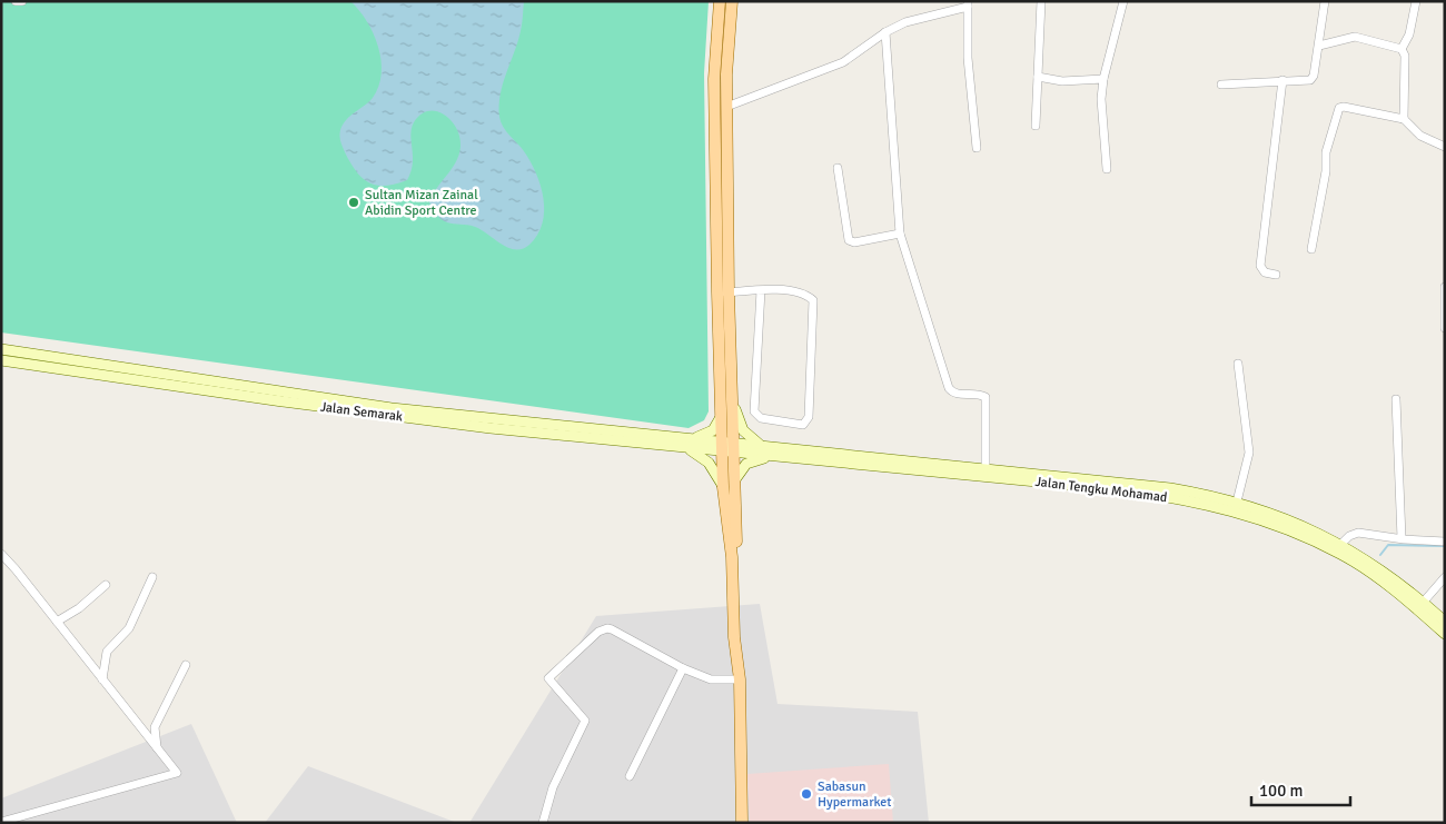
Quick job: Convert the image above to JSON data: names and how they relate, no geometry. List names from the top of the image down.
{
  "streets": {
    "main road": ["Jalan Semarak", "Jalan Tengku Mohamad"]
  },
  "crossings": [
    ["Jalan Semarak", "Jalan Tengku Mohamad"]
  ],
  "places": ["Sultan Mizan Zainal Abidin Sport Centre", "Sabasun Hypermarket"],
  "scale_bar": "100 m"
}
